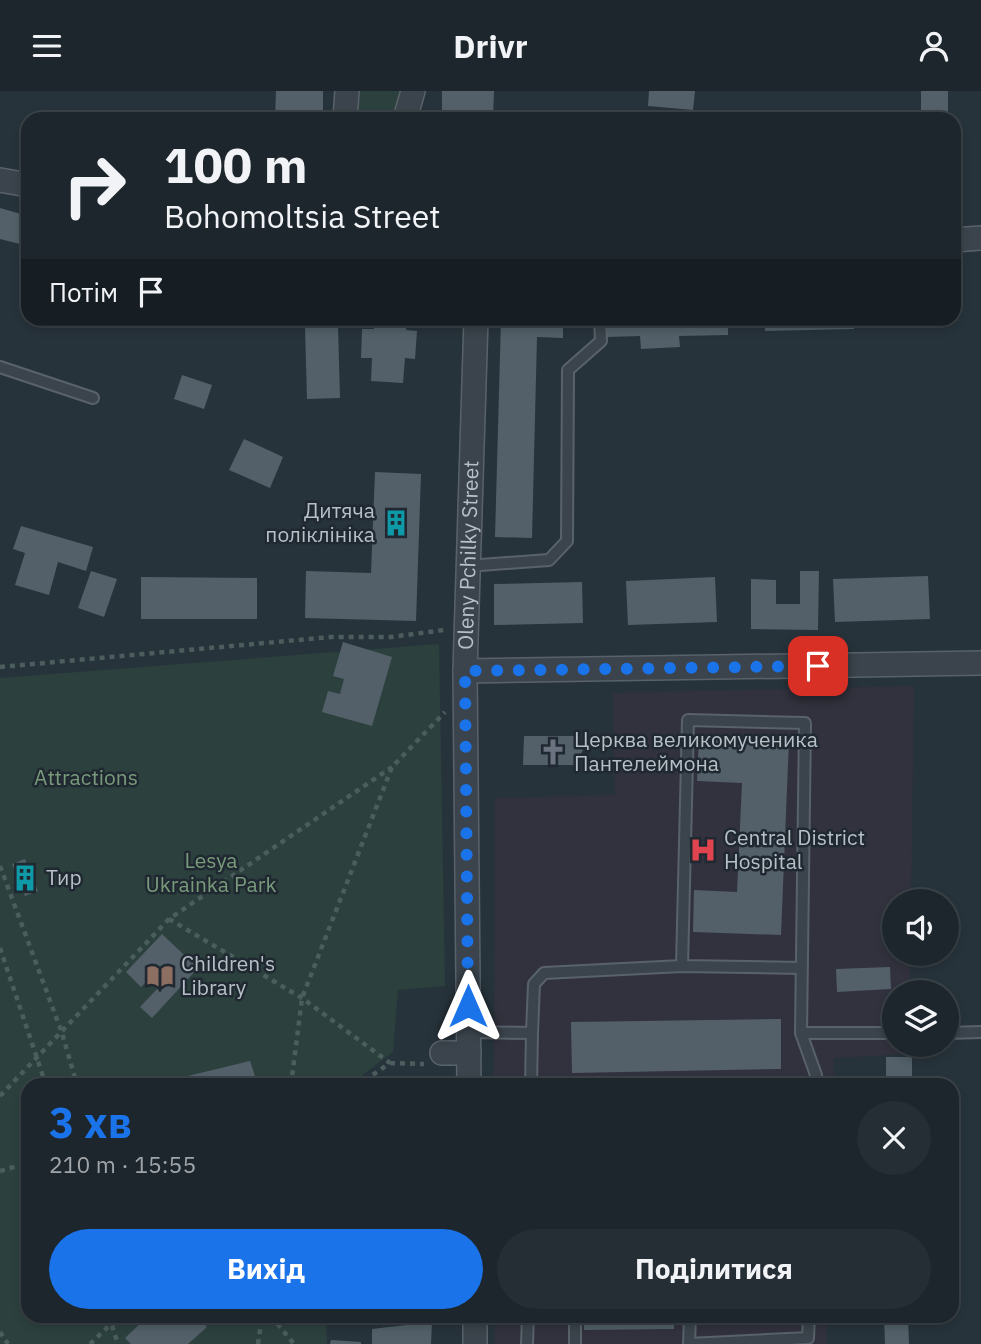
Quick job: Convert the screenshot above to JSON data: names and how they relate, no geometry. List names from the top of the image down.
{
  "streets": {
    "street": ["Oleny Pchilky Street"]
  },
  "parks": ["Attractions", "Lesya Ukrainka Park"],
  "places": {
    "building": ["Дитяча поліклініка", "Тир"],
    "church": ["Церква великомученика Пантелеймона"],
    "hospital": ["Central District Hospital"],
    "library": ["Children's Library"]
  },
  "page": {
    "header": "Drivr",
    "turn": ["100 m", "Bohomoltsia Street"],
    "then": "Потім",
    "heading": ["3 хв", "210 m · 15:55"],
    "buttons": ["Вихід", "Поділитися"]
  }
}
